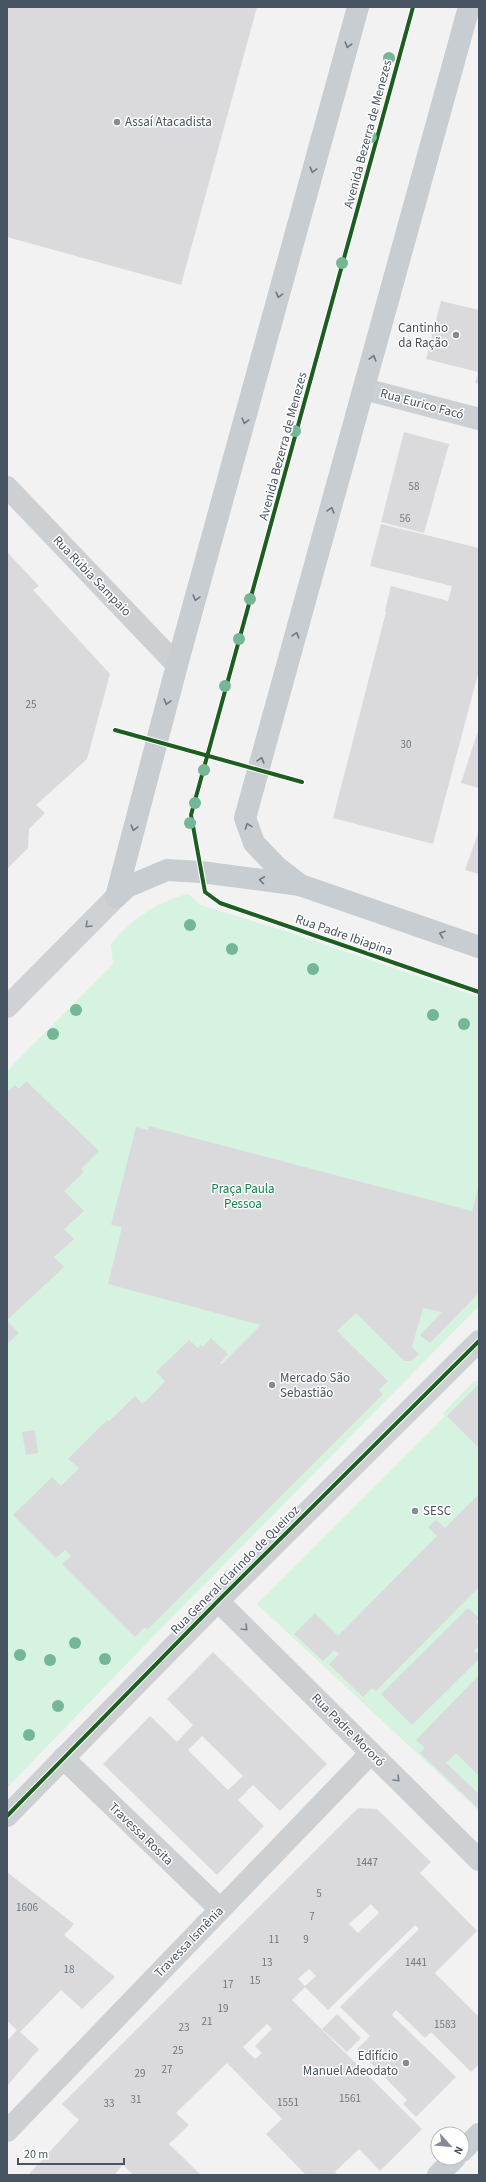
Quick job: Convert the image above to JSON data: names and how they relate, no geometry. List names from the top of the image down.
{
  "streets": {
    "street": [
      "Rua Eurico Facó",
      "Rua Rúbia Sampaio",
      "Rua General Clarindo de Queiroz",
      "Rua Padre Mororó",
      "Travessa Rosita",
      "Travessa Ismênia"
    ],
    "cycle path": ["Avenida Bezerra de Menezes"]
  },
  "crossings": [
    ["Rua General Clarindo de Queiroz", "Rua Padre Mororó"],
    ["Rua General Clarindo de Queiroz", "Travessa Rosita"],
    ["Rua Padre Mororó", "Travessa Ismênia"],
    ["Travessa Rosita", "Travessa Ismênia"]
  ],
  "one_way": ["Rua Padre Mororó"],
  "parks": ["Praça Paula Pessoa"],
  "places": [
    "Assaí Atacadista",
    "Cantinho da Ração",
    "Mercado São Sebastião",
    "SESC",
    "Edifício Manuel Adeodato"
  ],
  "house_numbers": [
    "58",
    "56",
    "25",
    "30",
    "1447",
    "5",
    "1606",
    "7",
    "11",
    "9",
    "13",
    "1441",
    "18",
    "15",
    "17",
    "19",
    "21",
    "1583",
    "23",
    "25",
    "27",
    "29",
    "1561",
    "31",
    "1551",
    "33"
  ],
  "scale_bar": "20 m",
  "north": "bottom right"
}
